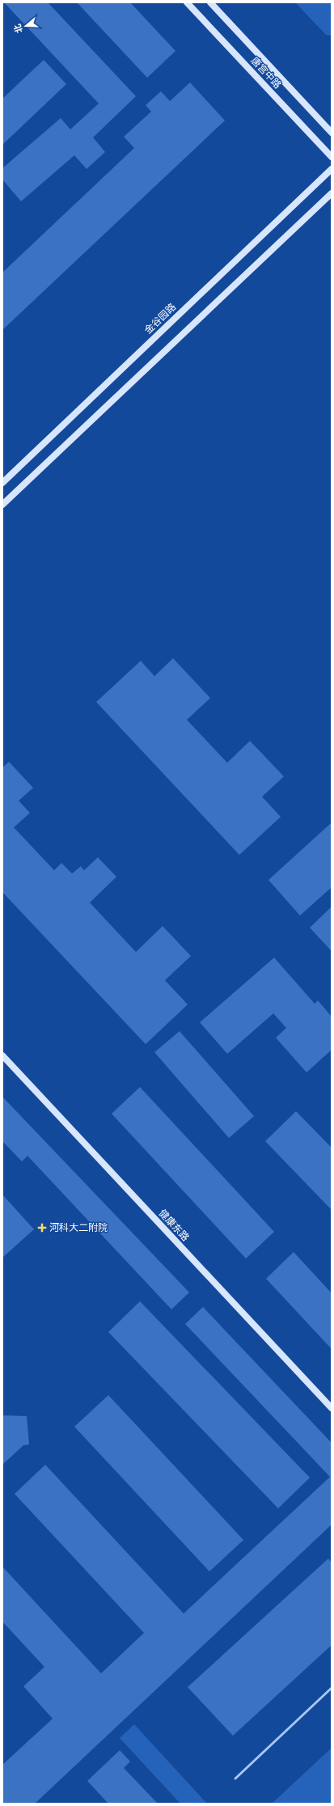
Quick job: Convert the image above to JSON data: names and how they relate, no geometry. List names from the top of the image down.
{
  "streets": {
    "main road": ["唐宫中路", "金谷园路", "健康东路"]
  },
  "places": {
    "health": ["河科大二附院"]
  },
  "north": "left"
}
